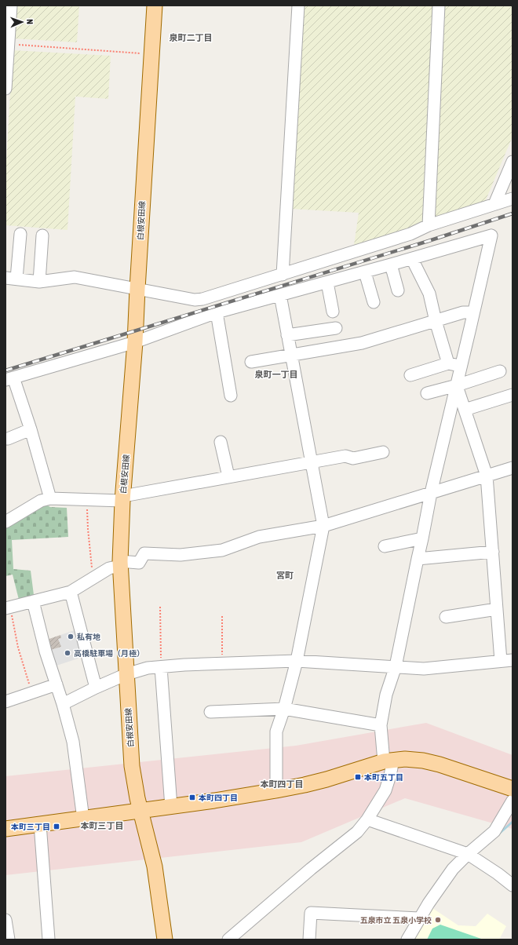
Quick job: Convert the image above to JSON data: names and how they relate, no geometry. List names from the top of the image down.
{
  "streets": {
    "main road": ["白根安田線"]
  },
  "districts": [
    "泉町二丁目",
    "泉町一丁目",
    "宮町",
    "本町四丁目",
    "本町三丁目"
  ],
  "places": {
    "other": ["私有地", "高橋駐車場（月極）", "五泉市立 五泉小学校"],
    "transit": ["本町五丁目", "本町四丁目", "本町三丁目"]
  },
  "north": "right"
}
